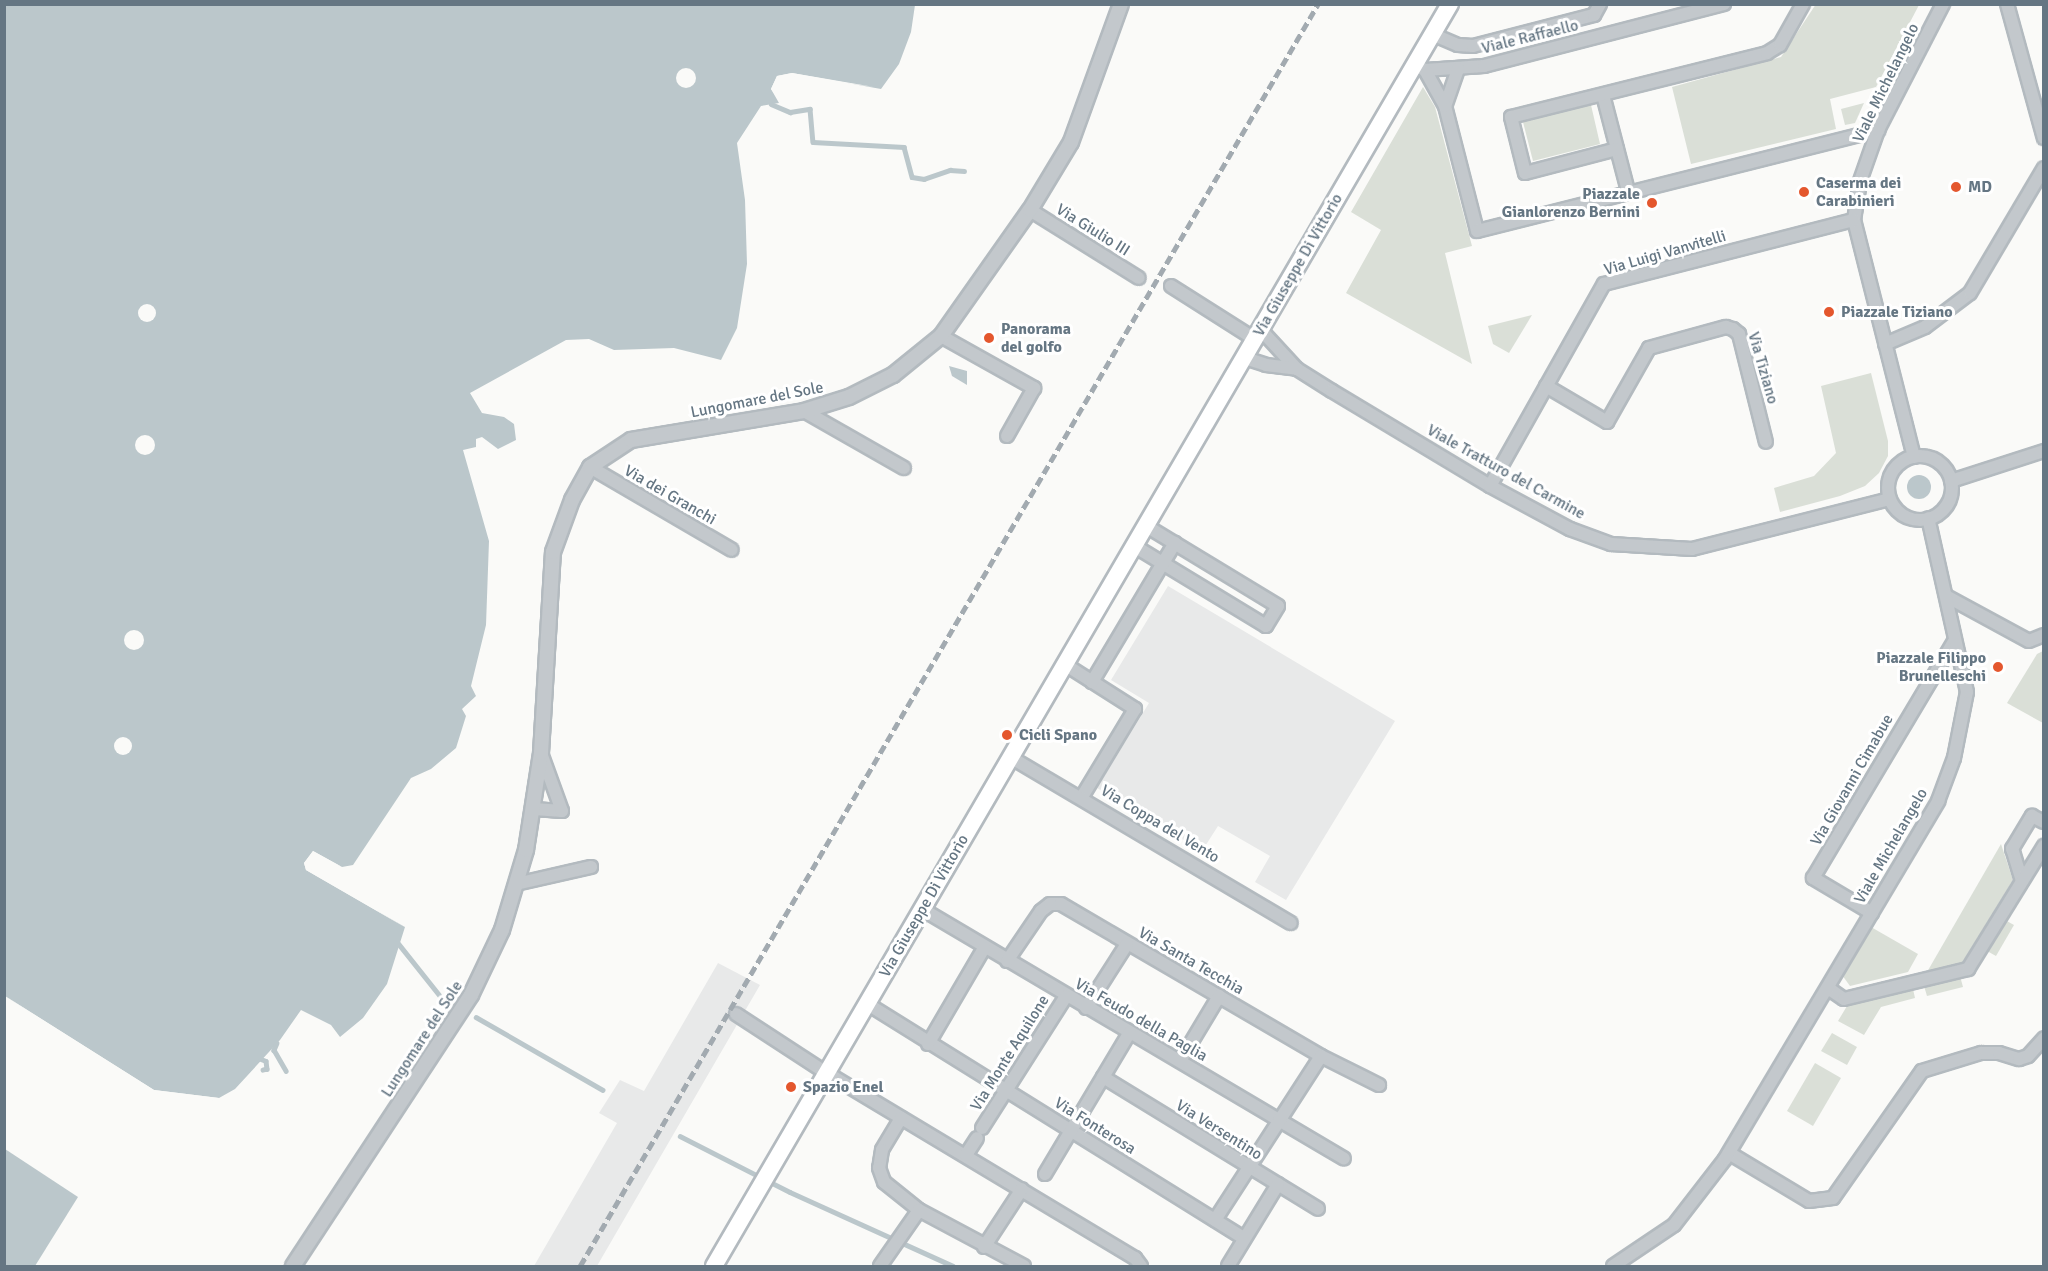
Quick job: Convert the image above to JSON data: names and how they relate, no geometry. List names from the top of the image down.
{
  "streets": {
    "main road": ["Via Giuseppe Di Vittorio"],
    "street": [
      "Viale Raffaello",
      "Viale Michelangelo",
      "Via Giulio III",
      "Via Luigi Vanvitelli",
      "Via Tiziano",
      "Lungomare del Sole",
      "Viale Tratturo del Carmine",
      "Via dei Granchi",
      "Via Giovanni Cimabue",
      "Via Coppa del Vento",
      "Via Santa Tecchia",
      "Via Feudo della Paglia",
      "Via Monte Aquilone",
      "Via Fonterosa",
      "Via Versentino"
    ]
  },
  "crossings": [
    ["Viale Raffaello", "Via Giuseppe Di Vittorio"],
    ["Viale Michelangelo", "Via Luigi Vanvitelli"],
    ["Viale Michelangelo", "Viale Tratturo del Carmine"],
    ["Viale Michelangelo", "Via Giovanni Cimabue"],
    ["Via Giulio III", "Lungomare del Sole"],
    ["Via Luigi Vanvitelli", "Via Tiziano"],
    ["Via Luigi Vanvitelli", "Viale Tratturo del Carmine"],
    ["Via Giuseppe Di Vittorio", "Viale Tratturo del Carmine"],
    ["Via Giuseppe Di Vittorio", "Via Coppa del Vento"],
    ["Via Giuseppe Di Vittorio", "Via Feudo della Paglia"],
    ["Via Giuseppe Di Vittorio", "Via Fonterosa"],
    ["Lungomare del Sole", "Via dei Granchi"],
    ["Via Santa Tecchia", "Via Feudo della Paglia"],
    ["Via Feudo della Paglia", "Via Monte Aquilone"],
    ["Via Monte Aquilone", "Via Fonterosa"]
  ],
  "places": [
    "MD",
    "Caserma dei Carabinieri",
    "Piazzale Gianlorenzo Bernini",
    "Piazzale Tiziano",
    "Panorama del golfo",
    "Piazzale Filippo Brunelleschi",
    "Cicli Spano",
    "Spazio Enel"
  ]
}
